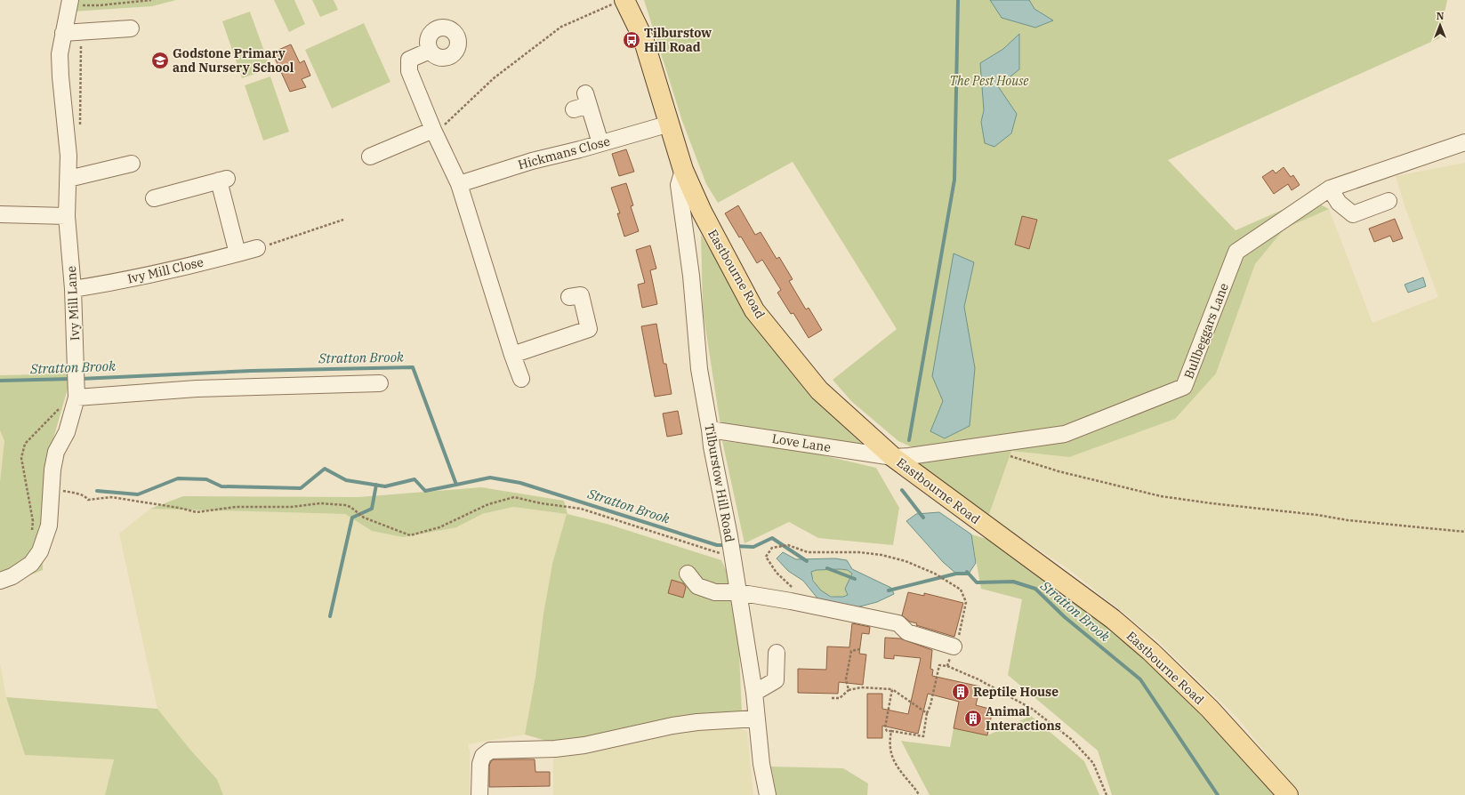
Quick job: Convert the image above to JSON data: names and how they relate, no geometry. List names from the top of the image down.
{
  "streets": {
    "main road": ["Eastbourne Road"],
    "street": [
      "Hickmans Close",
      "Ivy Mill Close",
      "Ivy Mill Lane",
      "Bullbeggars Lane",
      "Love Lane",
      "Tilburstow Hill Road"
    ]
  },
  "crossings": [
    ["Hickmans Close", "Eastbourne Road"],
    ["Ivy Mill Close", "Ivy Mill Lane"],
    ["Eastbourne Road", "Bullbeggars Lane"],
    ["Eastbourne Road", "Love Lane"],
    ["Eastbourne Road", "Tilburstow Hill Road"],
    ["Bullbeggars Lane", "Love Lane"],
    ["Love Lane", "Tilburstow Hill Road"]
  ],
  "water": ["Stratton Brook"],
  "parks": ["The Pest House"],
  "places": {
    "bus stop": ["Tilburstow Hill Road"],
    "school or university": ["Godstone Primary and Nursery School"],
    "building": ["Reptile House", "Animal Interactions"]
  },
  "north": "top"
}
